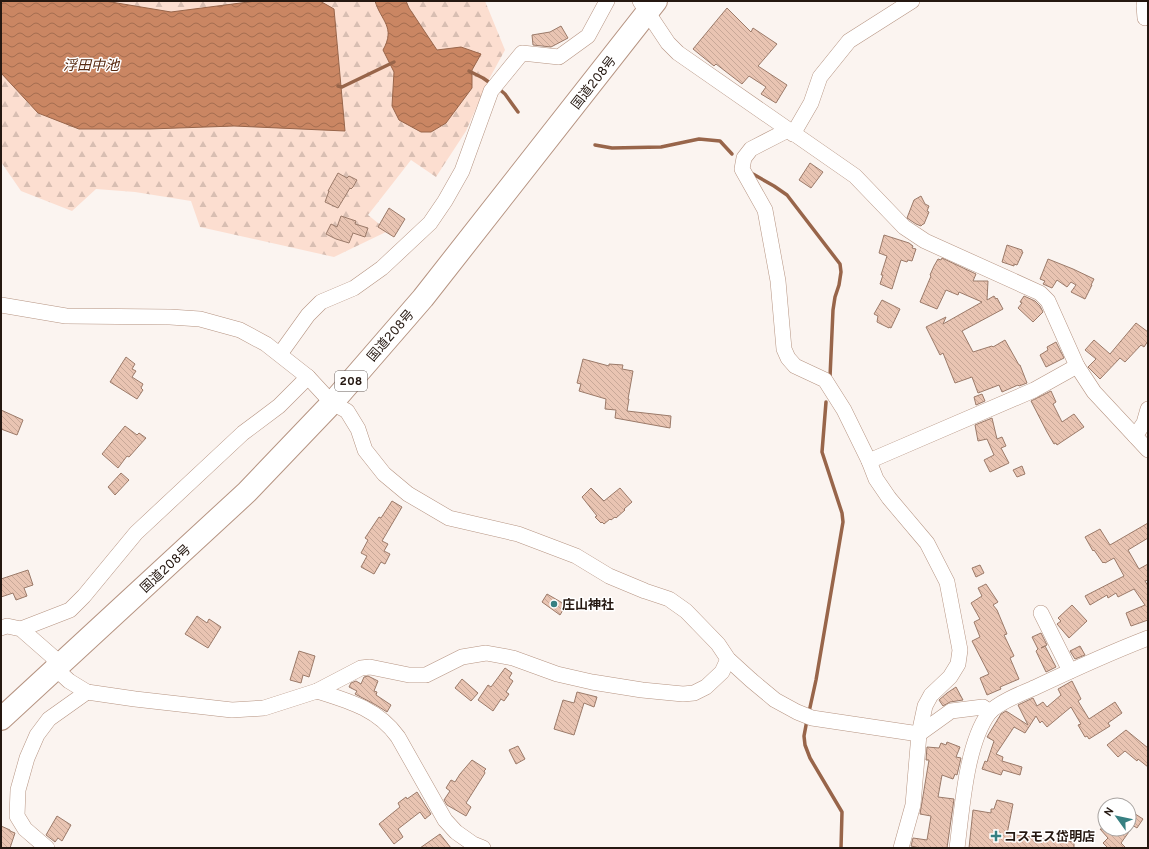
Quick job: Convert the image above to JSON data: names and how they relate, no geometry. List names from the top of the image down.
{
  "streets": {
    "highway": ["国道208号", "208"]
  },
  "water": ["浮田中池"],
  "places": {
    "other": ["庄山神社"],
    "health": ["コスモス岱明店"]
  },
  "north": "top left"
}
